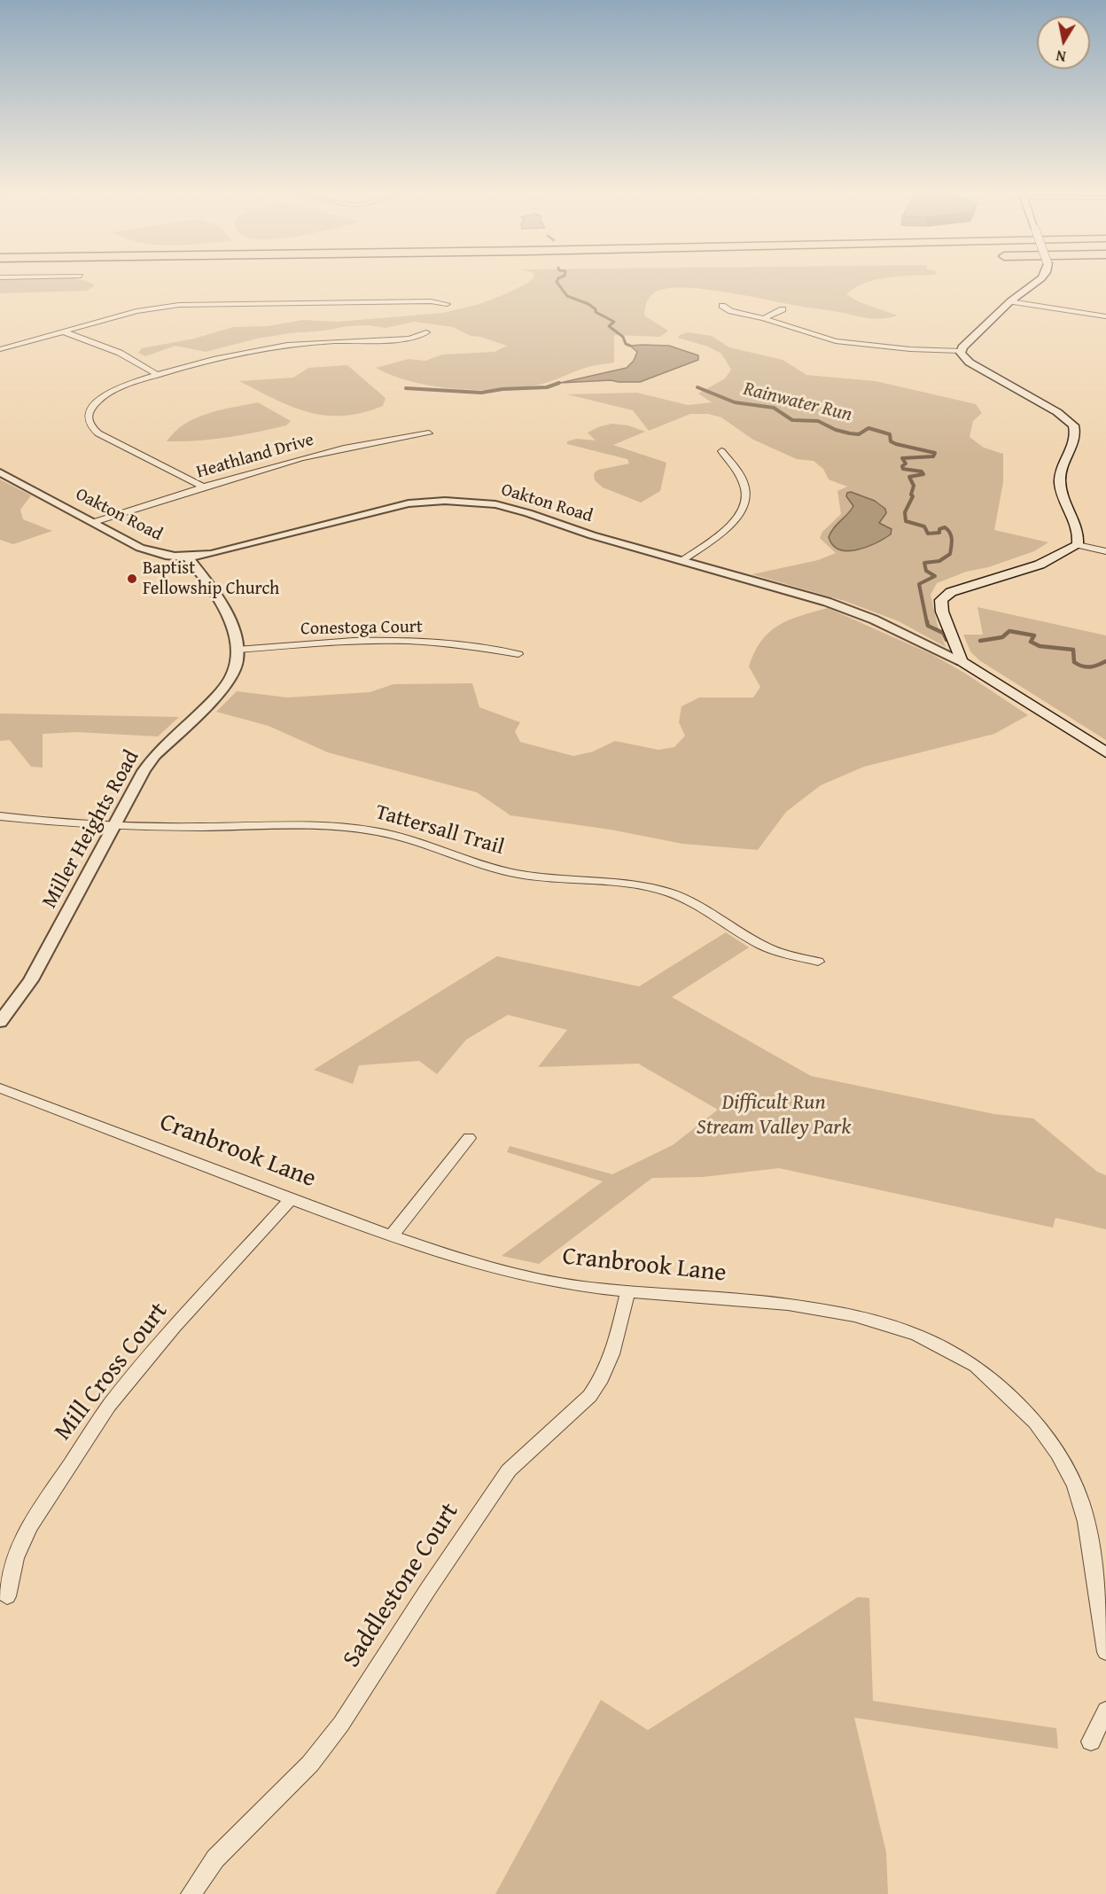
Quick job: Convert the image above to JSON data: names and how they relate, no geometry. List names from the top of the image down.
{
  "streets": {
    "street": [
      "Heathland Drive",
      "Oakton Road",
      "Conestoga Court",
      "Miller Heights Road",
      "Tattersall Trail",
      "Cranbrook Lane",
      "Mill Cross Court",
      "Saddlestone Court"
    ]
  },
  "crossings": [
    ["Heathland Drive", "Oakton Road"],
    ["Oakton Road", "Miller Heights Road"],
    ["Conestoga Court", "Miller Heights Road"],
    ["Miller Heights Road", "Tattersall Trail"],
    ["Cranbrook Lane", "Mill Cross Court"],
    ["Cranbrook Lane", "Saddlestone Court"]
  ],
  "water": ["Rainwater Run"],
  "parks": ["Difficult Run Stream Valley Park"],
  "places": ["Baptist Fellowship Church"],
  "north": "bottom"
}
